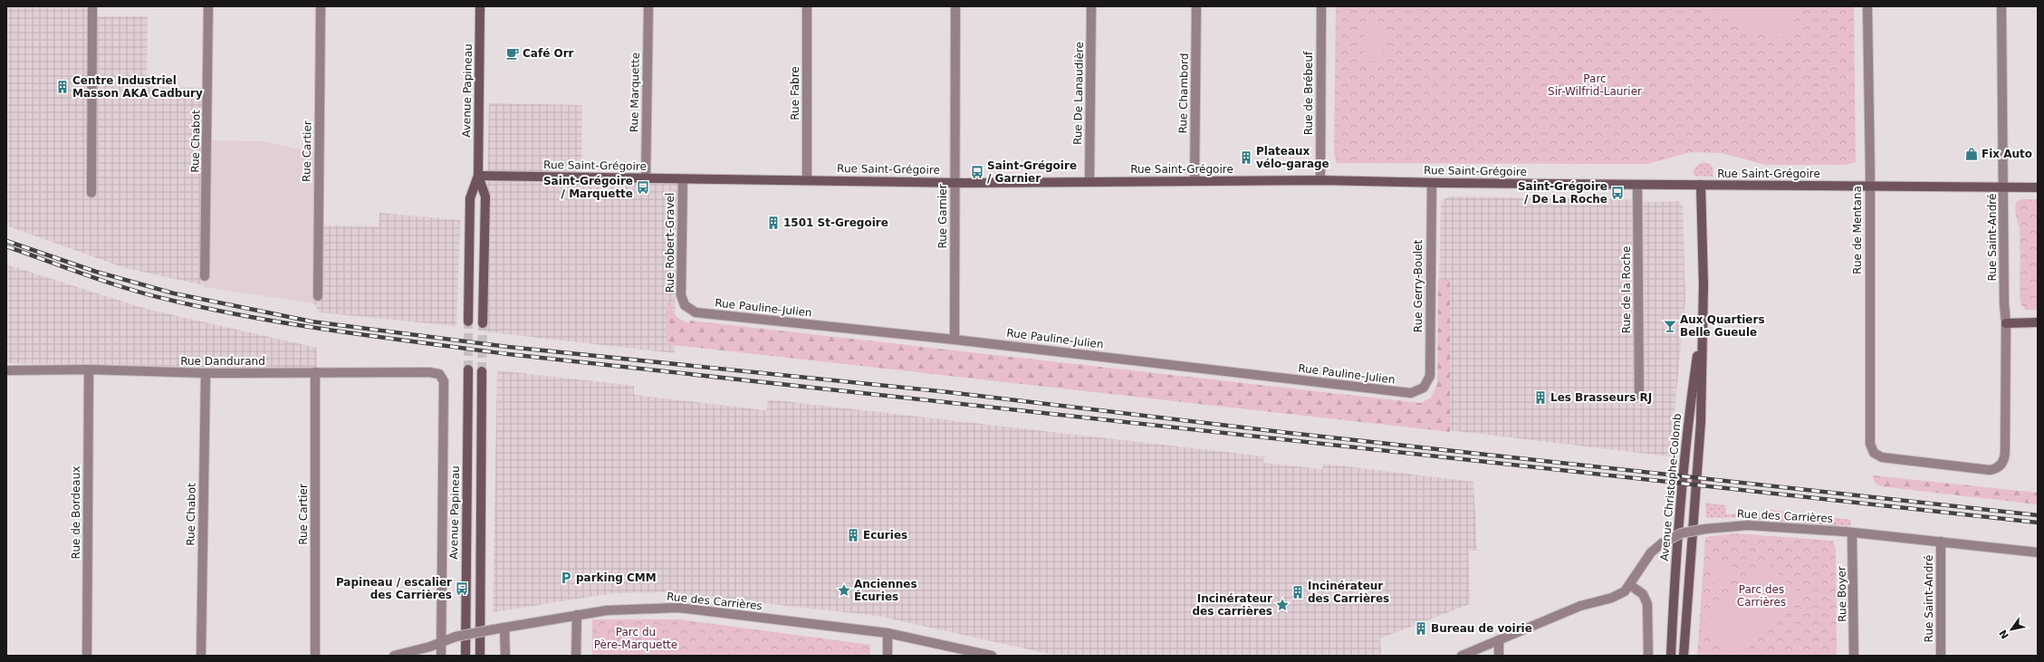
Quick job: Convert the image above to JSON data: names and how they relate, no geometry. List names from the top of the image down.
{
  "streets": {
    "main road": ["Avenue Papineau", "Rue Saint-Grégoire", "Avenue Christophe-Colomb"],
    "street": [
      "Rue Marquette",
      "Rue Fabre",
      "Rue De Lanaudière",
      "Rue Chambord",
      "Rue de Brébeuf",
      "Rue Chabot",
      "Rue Cartier",
      "Rue Garnier",
      "Rue de Mentana",
      "Rue Saint-André",
      "Rue Robert-Gravel",
      "Rue Gerry-Boulet",
      "Rue de la Roche",
      "Rue Pauline-Julien",
      "Rue Dandurand",
      "Rue de Bordeaux",
      "Rue des Carrières",
      "Rue Boyer"
    ]
  },
  "crossings": [
    ["Avenue Papineau", "Rue Saint-Grégoire"],
    ["Avenue Papineau", "Rue Dandurand"],
    ["Avenue Papineau", "Rue des Carrières"],
    ["Rue Marquette", "Rue Saint-Grégoire"],
    ["Rue Fabre", "Rue Saint-Grégoire"],
    ["Rue De Lanaudière", "Rue Saint-Grégoire"],
    ["Rue Chambord", "Rue Saint-Grégoire"],
    ["Rue de Brébeuf", "Rue Saint-Grégoire"],
    ["Rue Chabot", "Rue Dandurand"],
    ["Rue Cartier", "Rue Dandurand"],
    ["Rue Saint-Grégoire", "Rue Garnier"],
    ["Rue Saint-Grégoire", "Rue de Mentana"],
    ["Rue Saint-Grégoire", "Rue Saint-André"],
    ["Rue Saint-Grégoire", "Rue Robert-Gravel"],
    ["Rue Saint-Grégoire", "Rue Gerry-Boulet"],
    ["Rue Saint-Grégoire", "Rue de la Roche"],
    ["Rue Saint-Grégoire", "Avenue Christophe-Colomb"],
    ["Rue Garnier", "Rue Pauline-Julien"],
    ["Rue de Mentana", "Rue Saint-André"],
    ["Rue Saint-André", "Rue des Carrières"],
    ["Rue Robert-Gravel", "Rue Pauline-Julien"],
    ["Rue Gerry-Boulet", "Rue Pauline-Julien"],
    ["Rue Dandurand", "Rue de Bordeaux"],
    ["Rue des Carrières", "Rue Boyer"]
  ],
  "parks": ["Parc Sir-Wilfrid-Laurier", "Parc des Carrières", "Parc du Père-Marquette"],
  "places": {
    "cafe": ["Café Orr"],
    "building": [
      "Centre Industriel Masson AKA Cadbury",
      "Plateaux vélo-garage",
      "1501 St-Gregoire",
      "Les Brasseurs RJ",
      "Ecuries",
      "Incinérateur des Carrières",
      "Bureau de voirie"
    ],
    "shop": ["Fix Auto"],
    "bus stop": [
      "Saint-Grégoire / Garnier",
      "Saint-Grégoire / Marquette",
      "Saint-Grégoire / De La Roche",
      "Papineau / escalier des Carrières"
    ],
    "bar": ["Aux Quartiers Belle Gueule"],
    "parking": ["parking CMM"],
    "place": ["Anciennes Écuries", "Incinérateur des carrières"]
  },
  "north": "bottom left"
}
